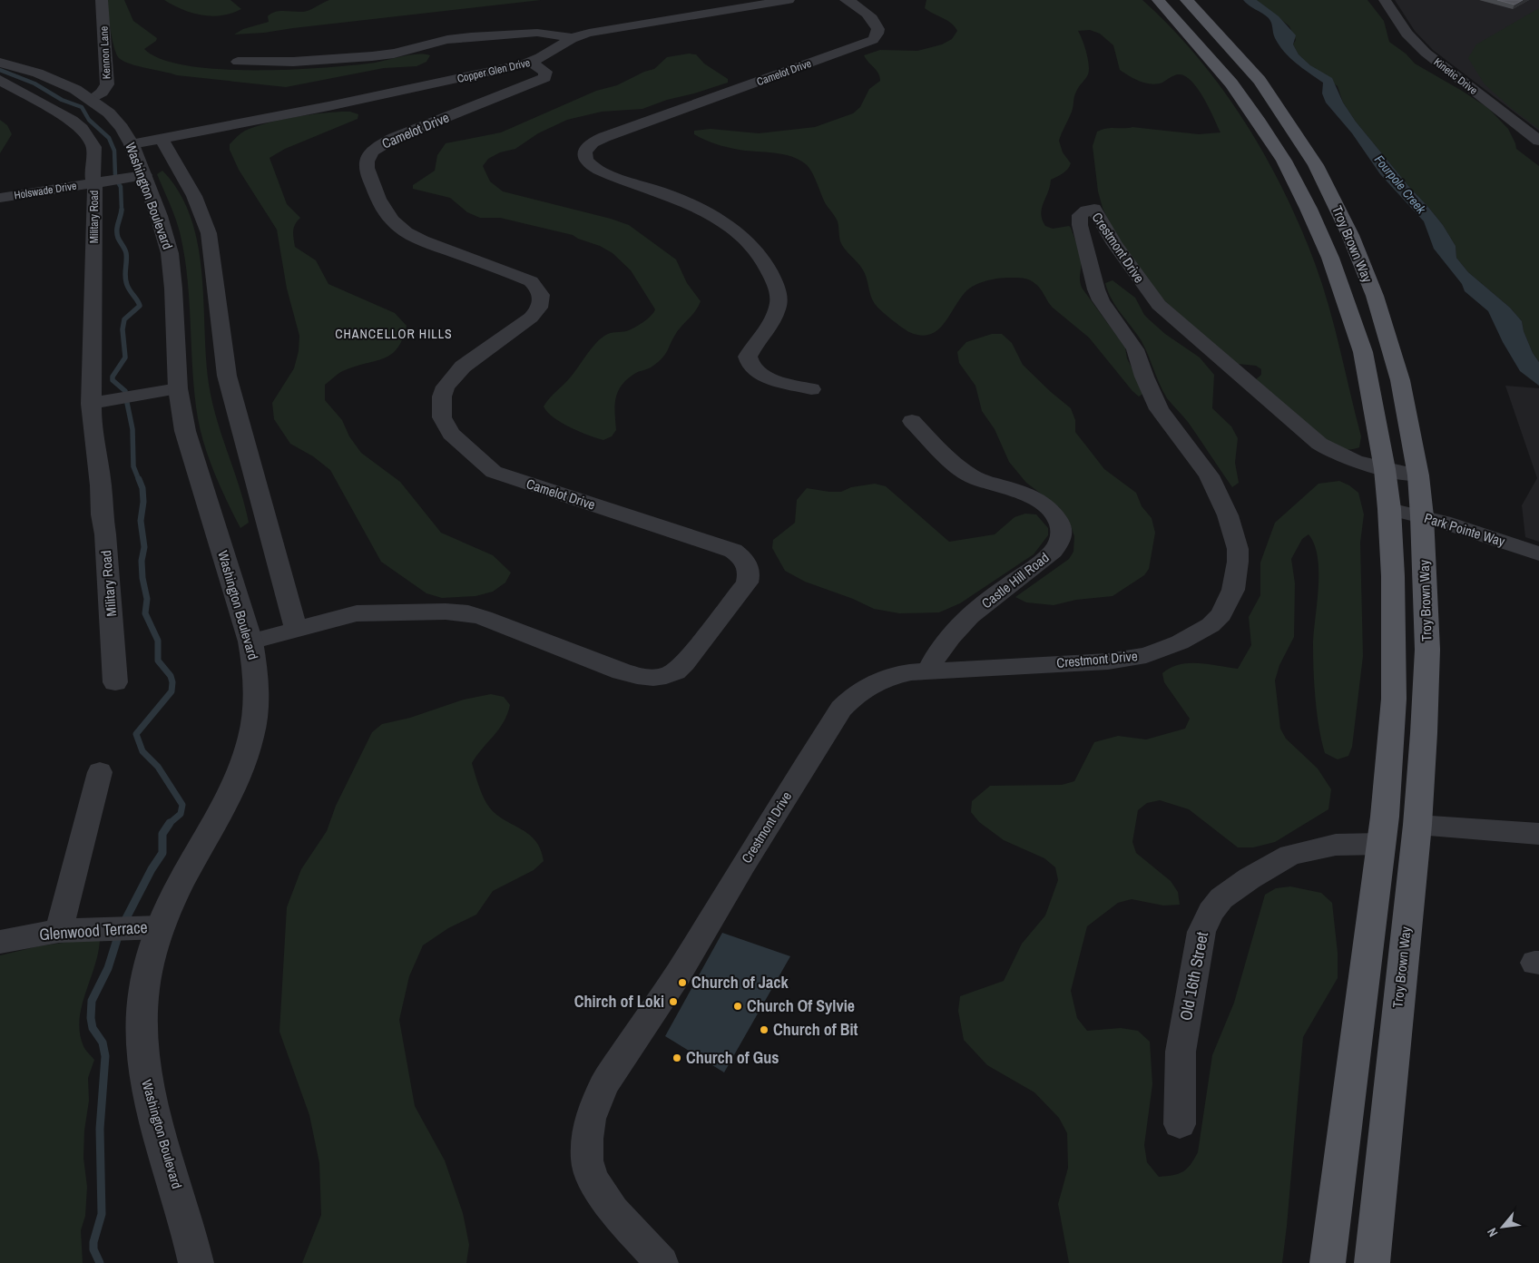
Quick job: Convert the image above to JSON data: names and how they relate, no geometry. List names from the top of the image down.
{
  "streets": {
    "main road": ["Troy Brown Way"],
    "street": [
      "Kennon Lane",
      "Copper Glen Drive",
      "Camelot Drive",
      "Kinetic Drive",
      "Holswade Drive",
      "Washington Boulevard",
      "Military Road",
      "Crestmont Drive",
      "Park Pointe Way",
      "Castle Hill Road",
      "Glenwood Terrace",
      "Old 16th Street"
    ]
  },
  "crossings": [
    ["Kennon Lane", "Washington Boulevard"],
    ["Copper Glen Drive", "Camelot Drive"],
    ["Copper Glen Drive", "Washington Boulevard"],
    ["Camelot Drive", "Washington Boulevard"],
    ["Holswade Drive", "Washington Boulevard"],
    ["Holswade Drive", "Military Road"],
    ["Washington Boulevard", "Glenwood Terrace"],
    ["Troy Brown Way", "Crestmont Drive"],
    ["Troy Brown Way", "Park Pointe Way"],
    ["Troy Brown Way", "Old 16th Street"],
    ["Crestmont Drive", "Castle Hill Road"]
  ],
  "districts": ["CHANCELLOR HILLS"],
  "water": ["Fourpole Creek"],
  "places": [
    "Church of Jack",
    "Chirch of Loki",
    "Church Of Sylvie",
    "Church of Bit",
    "Church of Gus"
  ],
  "north": "bottom left"
}
